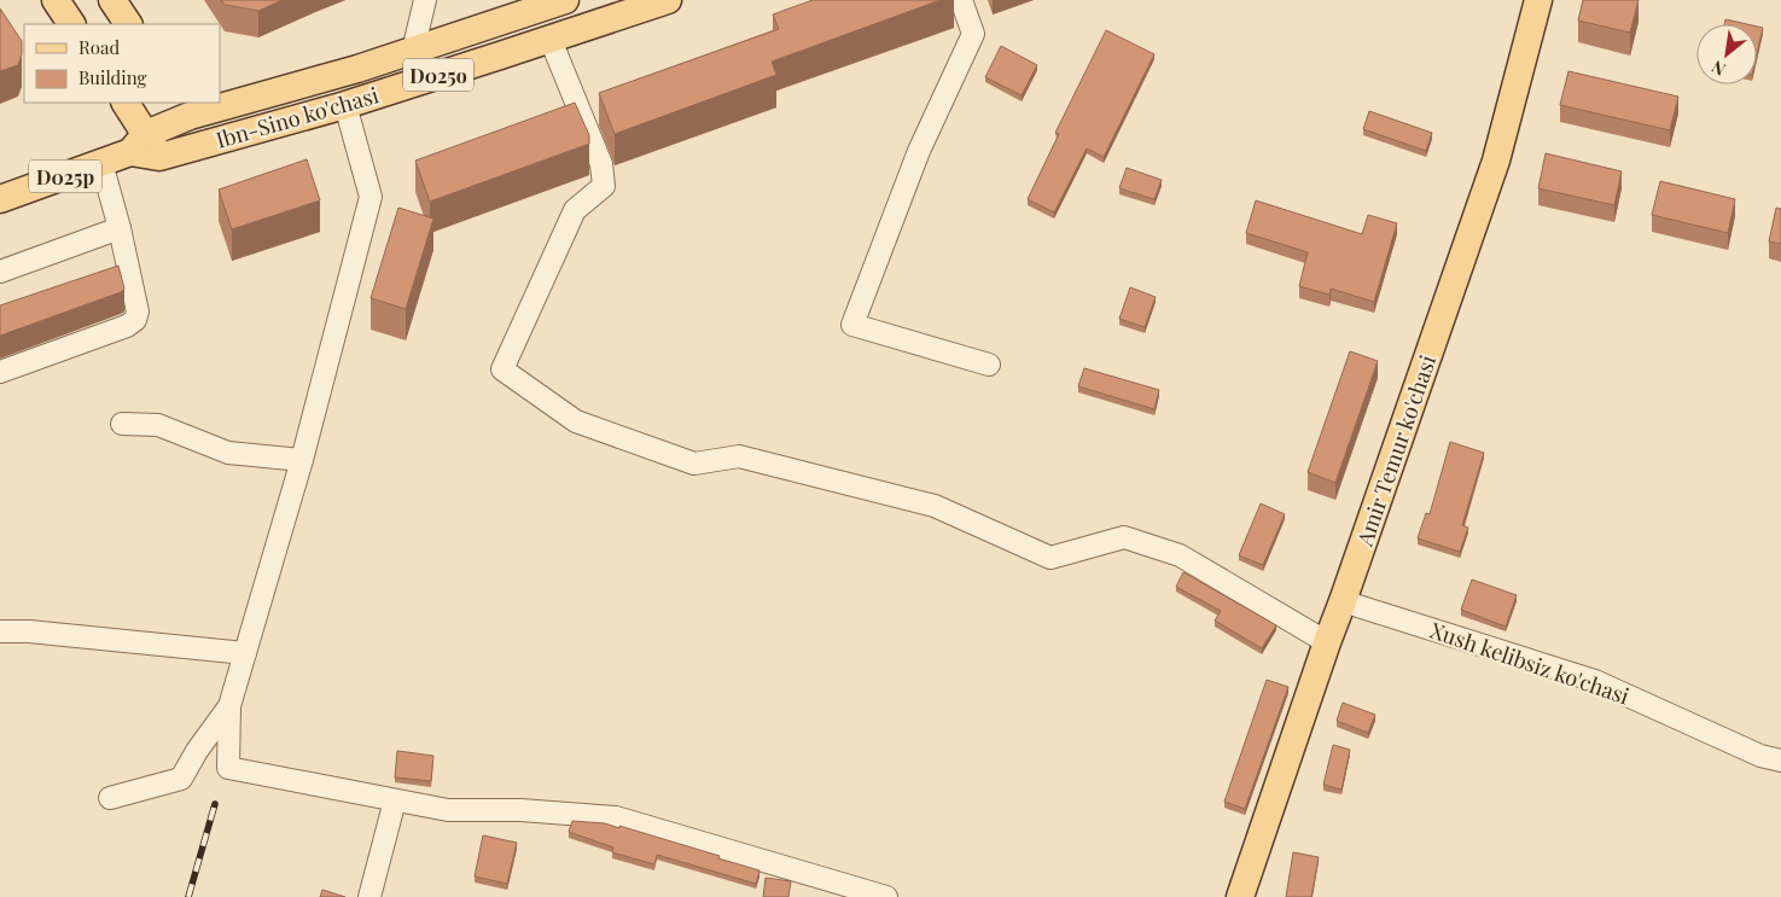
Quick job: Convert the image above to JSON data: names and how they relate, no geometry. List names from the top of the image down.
{
  "streets": {
    "main road": [
      "D025o",
      "Ibn-Sino ko'chasi",
      "D025p",
      "Amir Temur ko'chasi"
    ],
    "street": ["Xush kelibsiz ko'chasi"]
  },
  "crossings": [
    ["Amir Temur ko'chasi", "Xush kelibsiz ko'chasi"]
  ],
  "legend": ["Road", "Building"],
  "north": "bottom left"
}
